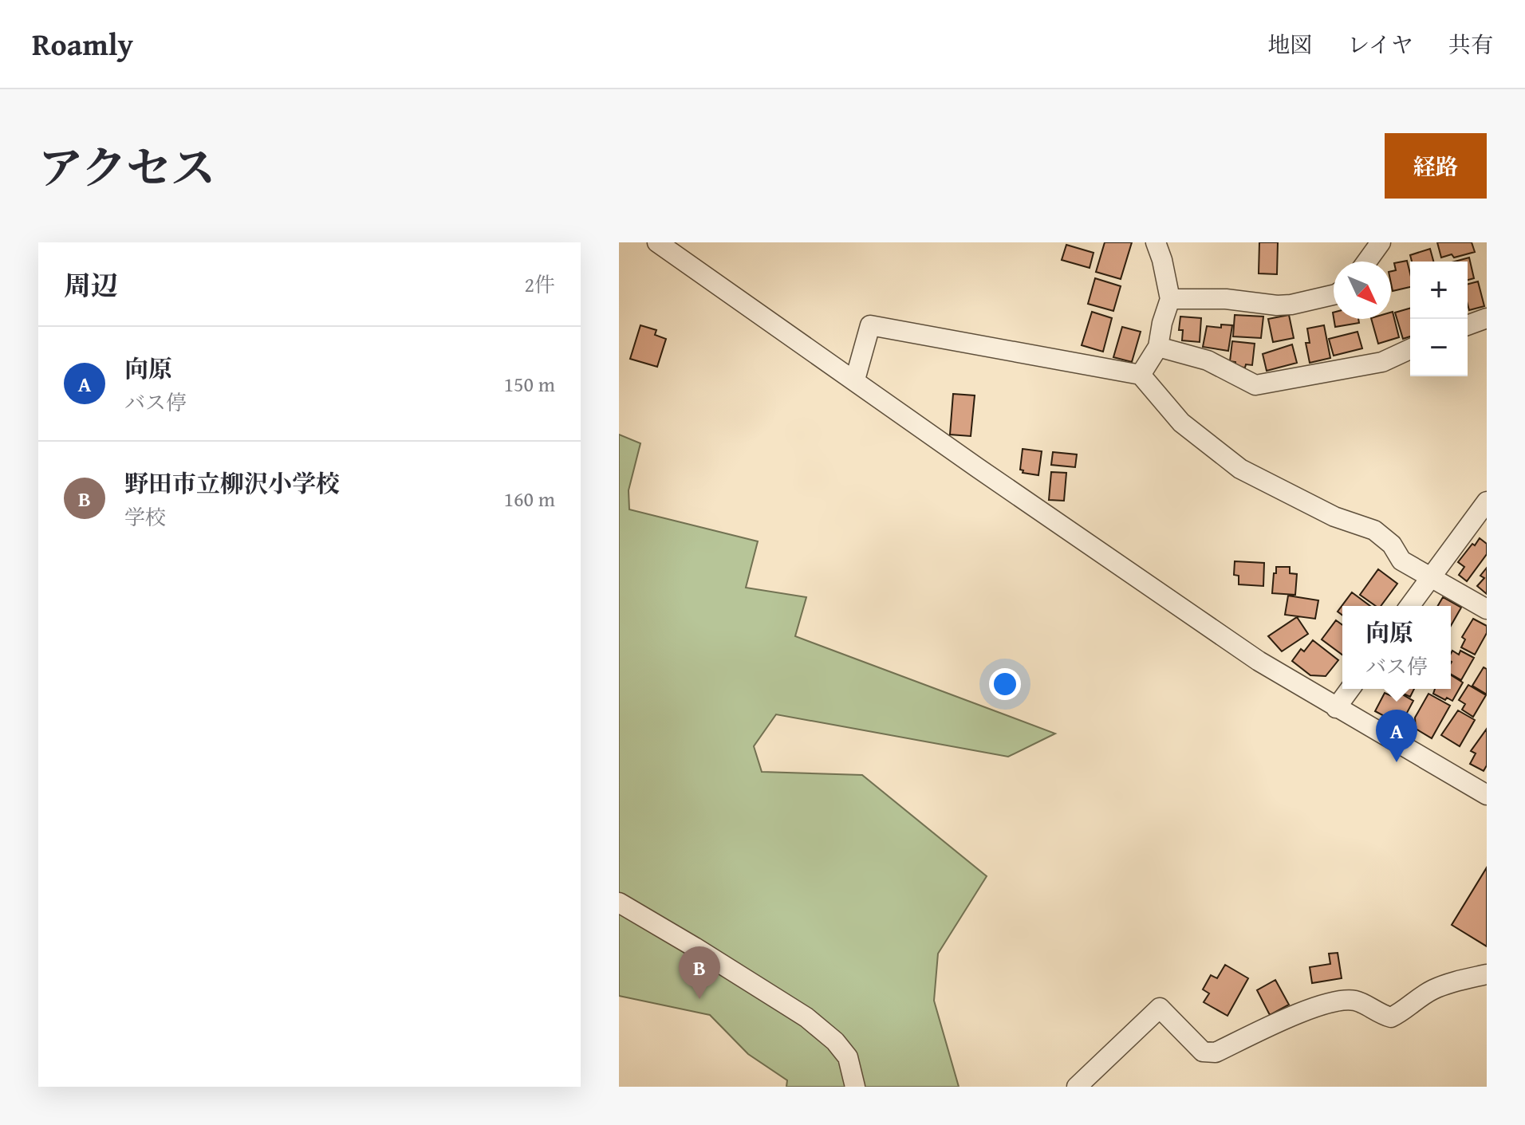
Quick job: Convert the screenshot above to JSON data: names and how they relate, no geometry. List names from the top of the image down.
{
  "north": "bottom right",
  "page": {
    "header": "Roamly",
    "nav": ["地図", "レイヤ", "共有"],
    "title": "アクセス",
    "buttons": "経路",
    "heading": ["周辺", "2件"],
    "map_buttons": ["+", "−"],
    "list": [
      {
        "mark": "A",
        "name": "向原",
        "note": "バス停",
        "value": "150 m"
      },
      {
        "mark": "B",
        "name": "野田市立柳沢小学校",
        "note": "学校",
        "value": "160 m"
      }
    ],
    "popup": ["向原", "バス停"],
    "pins": ["A", "B"]
  }
}
